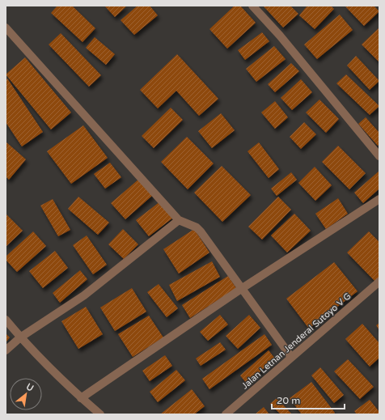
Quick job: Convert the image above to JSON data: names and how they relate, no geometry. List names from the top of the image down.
{
  "streets": {
    "street": ["Jalan Letnan Jenderal Sutoyo V G"]
  },
  "scale_bar": "20 m",
  "north": "top right"
}
